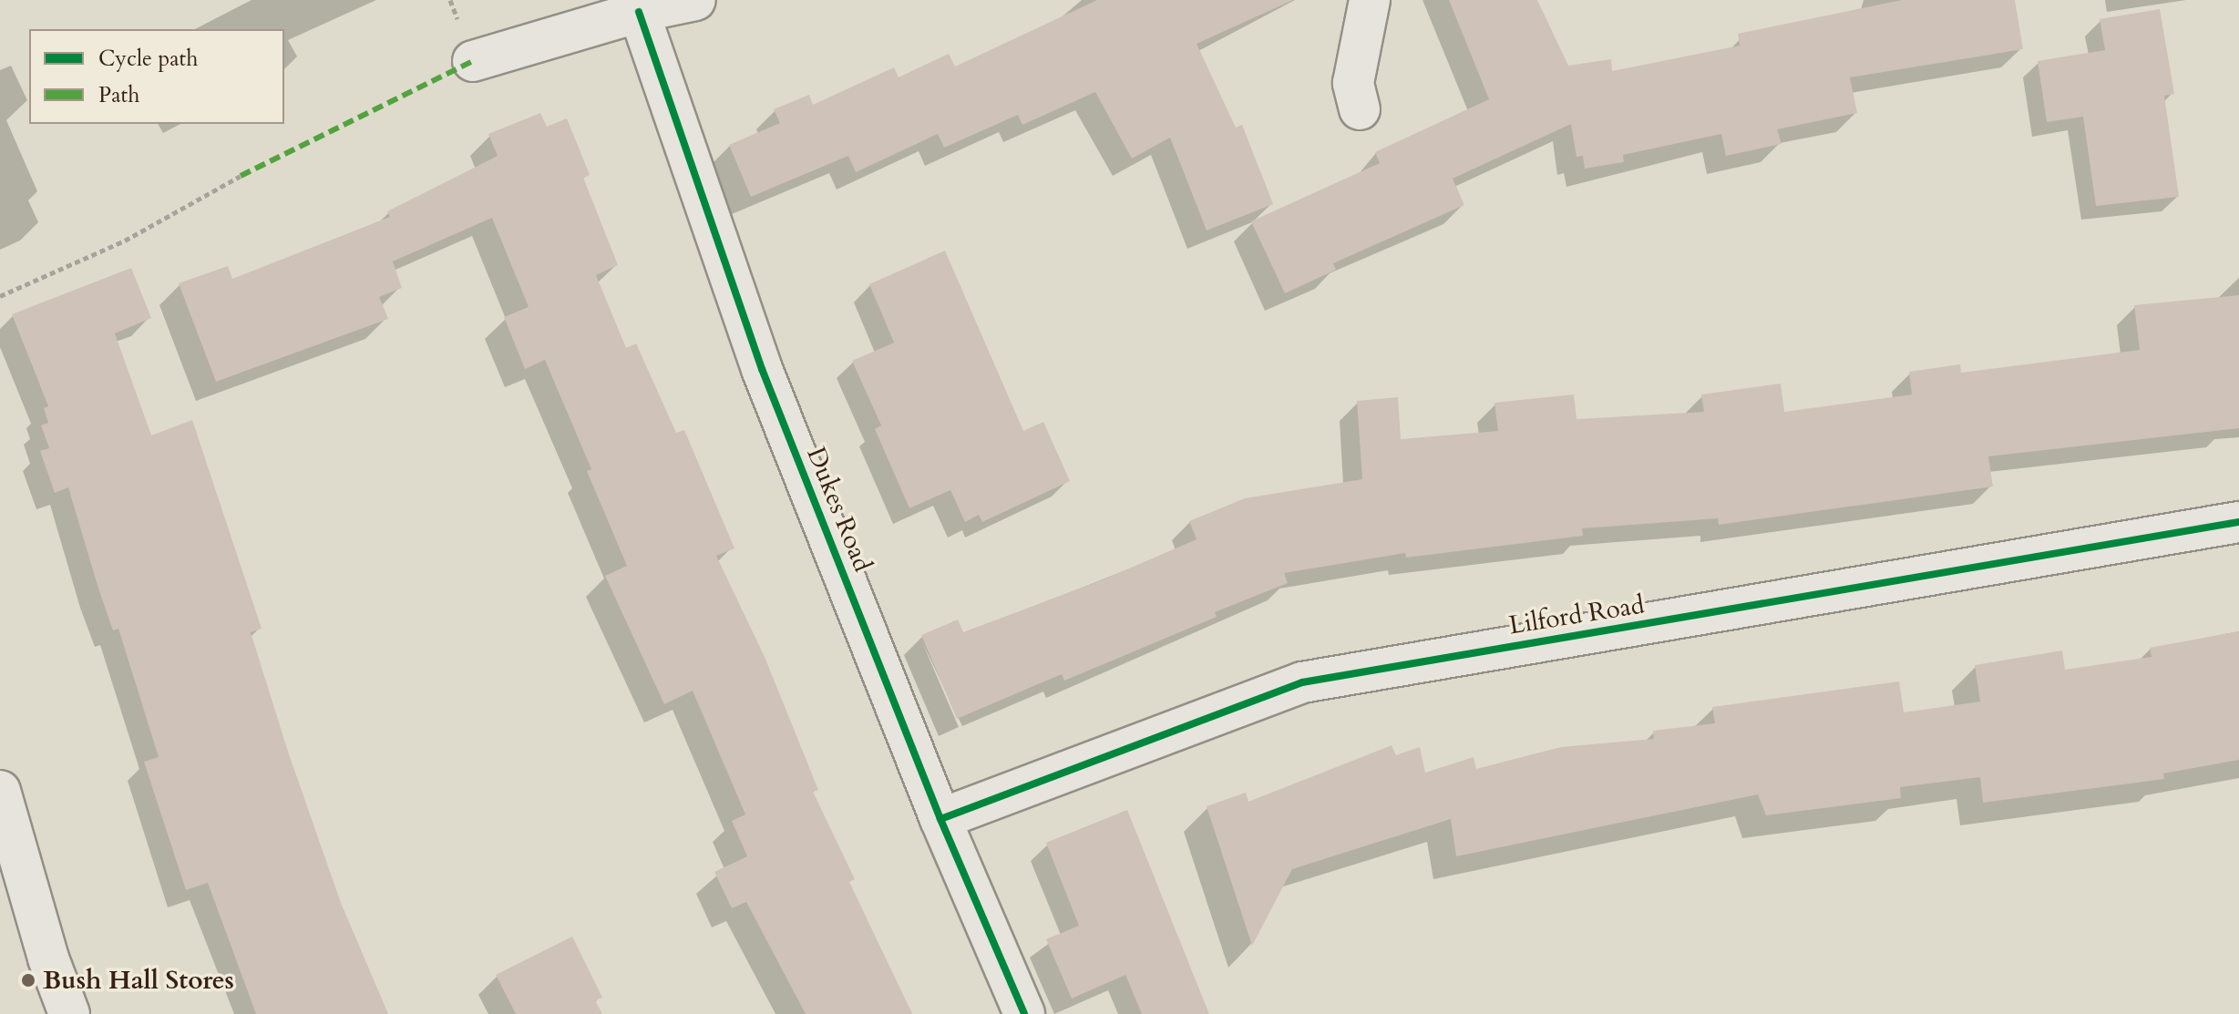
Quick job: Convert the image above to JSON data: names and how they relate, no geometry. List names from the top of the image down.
{
  "streets": {
    "street": ["Dukes Road", "Lilford Road"]
  },
  "crossings": [
    ["Dukes Road", "Lilford Road"]
  ],
  "places": ["Bush Hall Stores"],
  "legend": ["Cycle path", "Path"]
}
